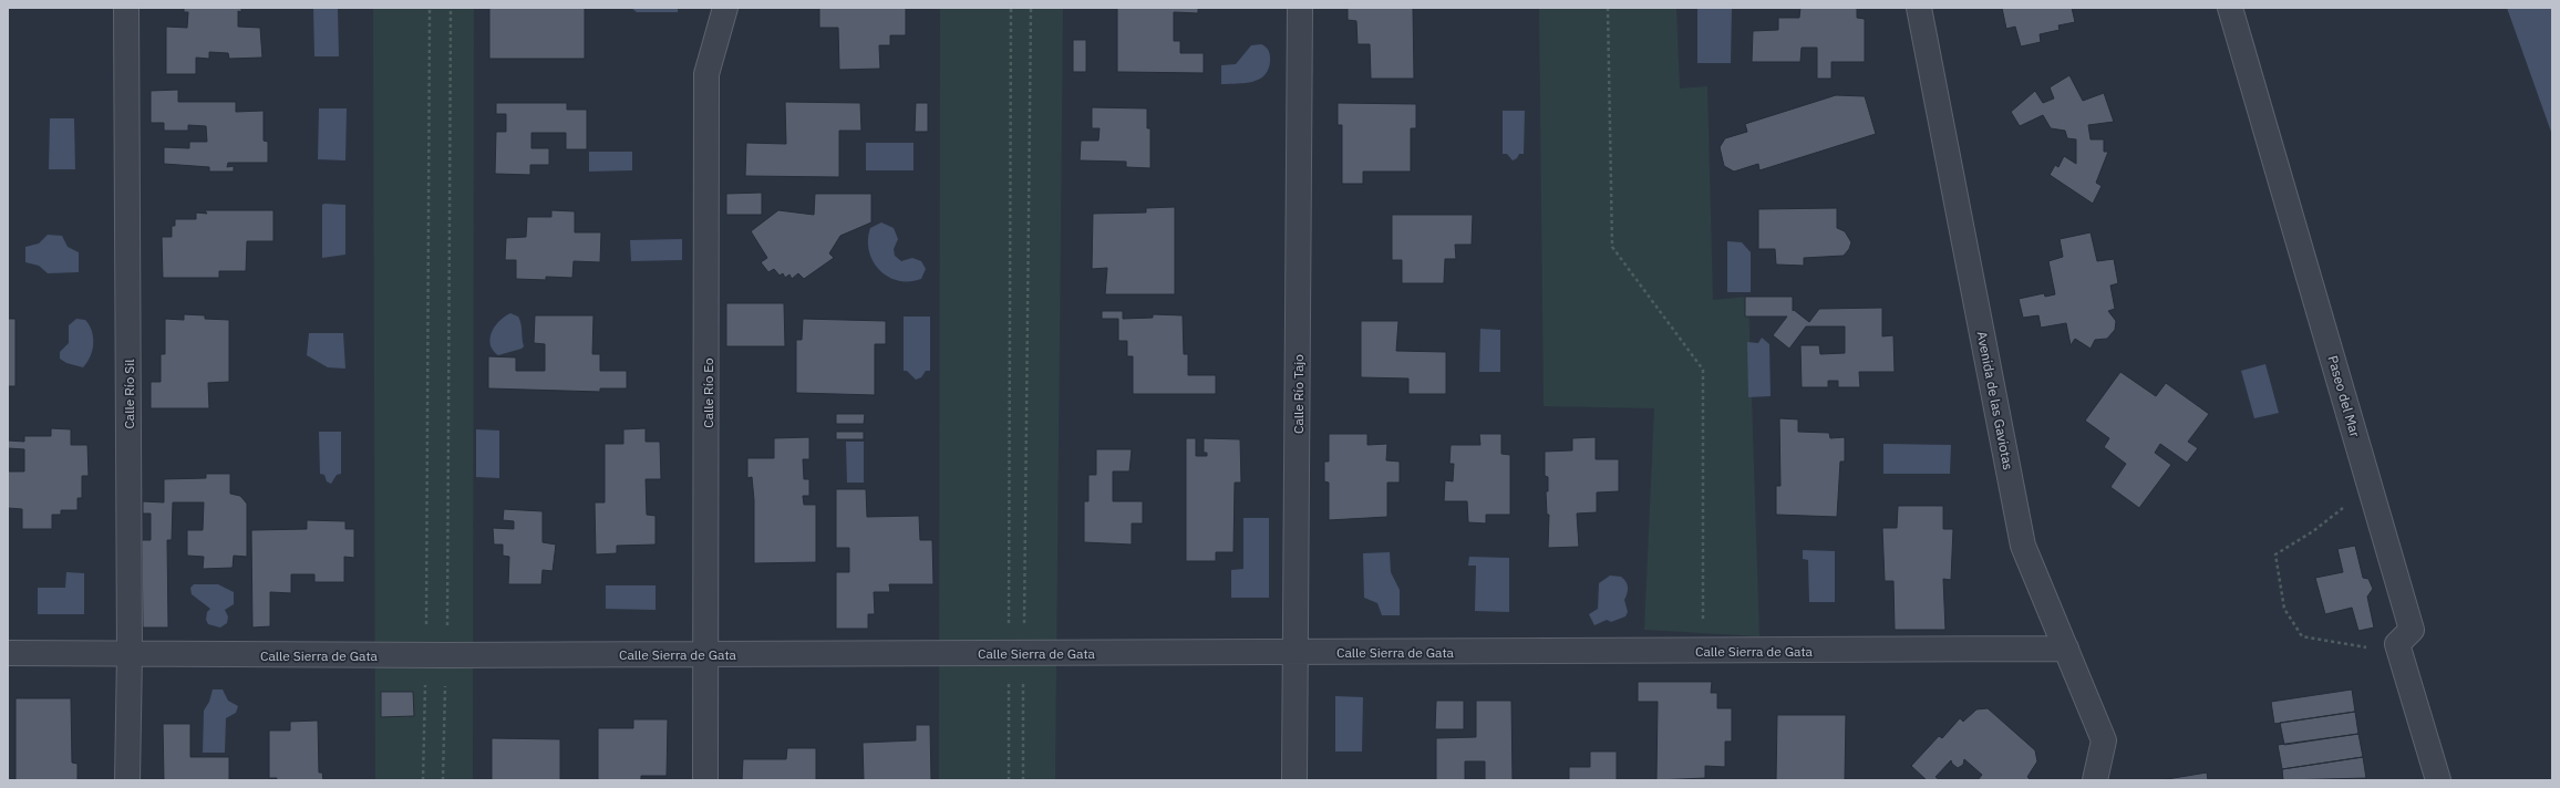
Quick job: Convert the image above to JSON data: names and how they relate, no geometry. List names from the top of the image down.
{
  "streets": {
    "street": [
      "Calle Río Eo",
      "Calle Río Sil",
      "Calle Río Tajo",
      "Paseo del Mar",
      "Avenida de las Gaviotas",
      "Calle Sierra de Gata"
    ]
  },
  "crossings": [
    ["Calle Río Eo", "Calle Sierra de Gata"],
    ["Calle Río Sil", "Calle Sierra de Gata"],
    ["Calle Río Tajo", "Calle Sierra de Gata"],
    ["Avenida de las Gaviotas", "Calle Sierra de Gata"]
  ]
}
